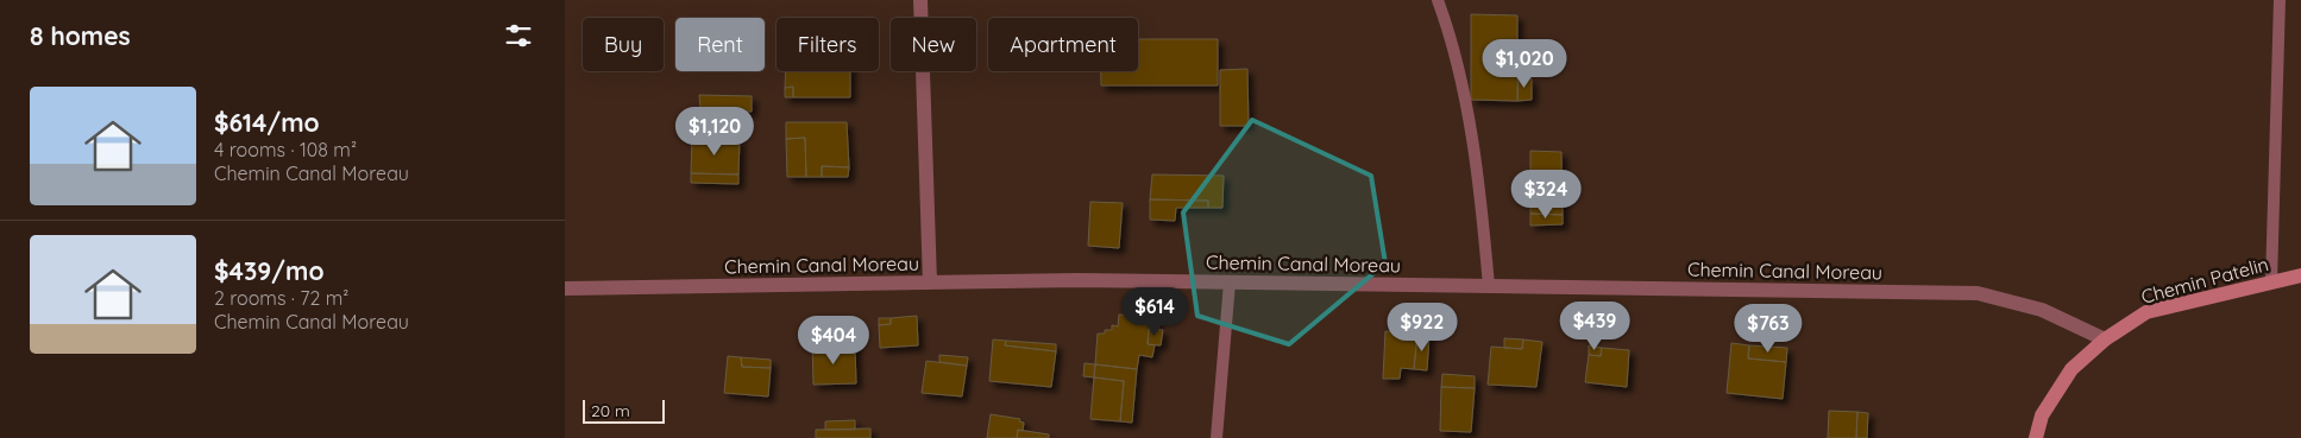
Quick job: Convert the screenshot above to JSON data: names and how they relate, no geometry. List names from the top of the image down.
{
  "streets": {
    "main road": ["Chemin Patelin"],
    "street": ["Chemin Canal Moreau"]
  },
  "crossings": [
    ["Chemin Canal Moreau", "Chemin Patelin"]
  ],
  "scale_bar": "20 m",
  "page": {
    "heading": "8 homes",
    "chip": [
      "Buy",
      "Rent",
      "Filters",
      "New",
      "Apartment"
    ],
    "price": [
      "$1,020",
      "$1,120",
      "$324",
      "$614",
      "$439",
      "$922",
      "$763",
      "$404"
    ],
    "list": [
      {
        "name": "$614/mo",
        "note": "4 rooms · 108 m² · Chemin Canal Moreau"
      },
      {
        "name": "$439/mo",
        "note": "2 rooms · 72 m² · Chemin Canal Moreau"
      }
    ],
    "scale": "20 m"
  }
}
